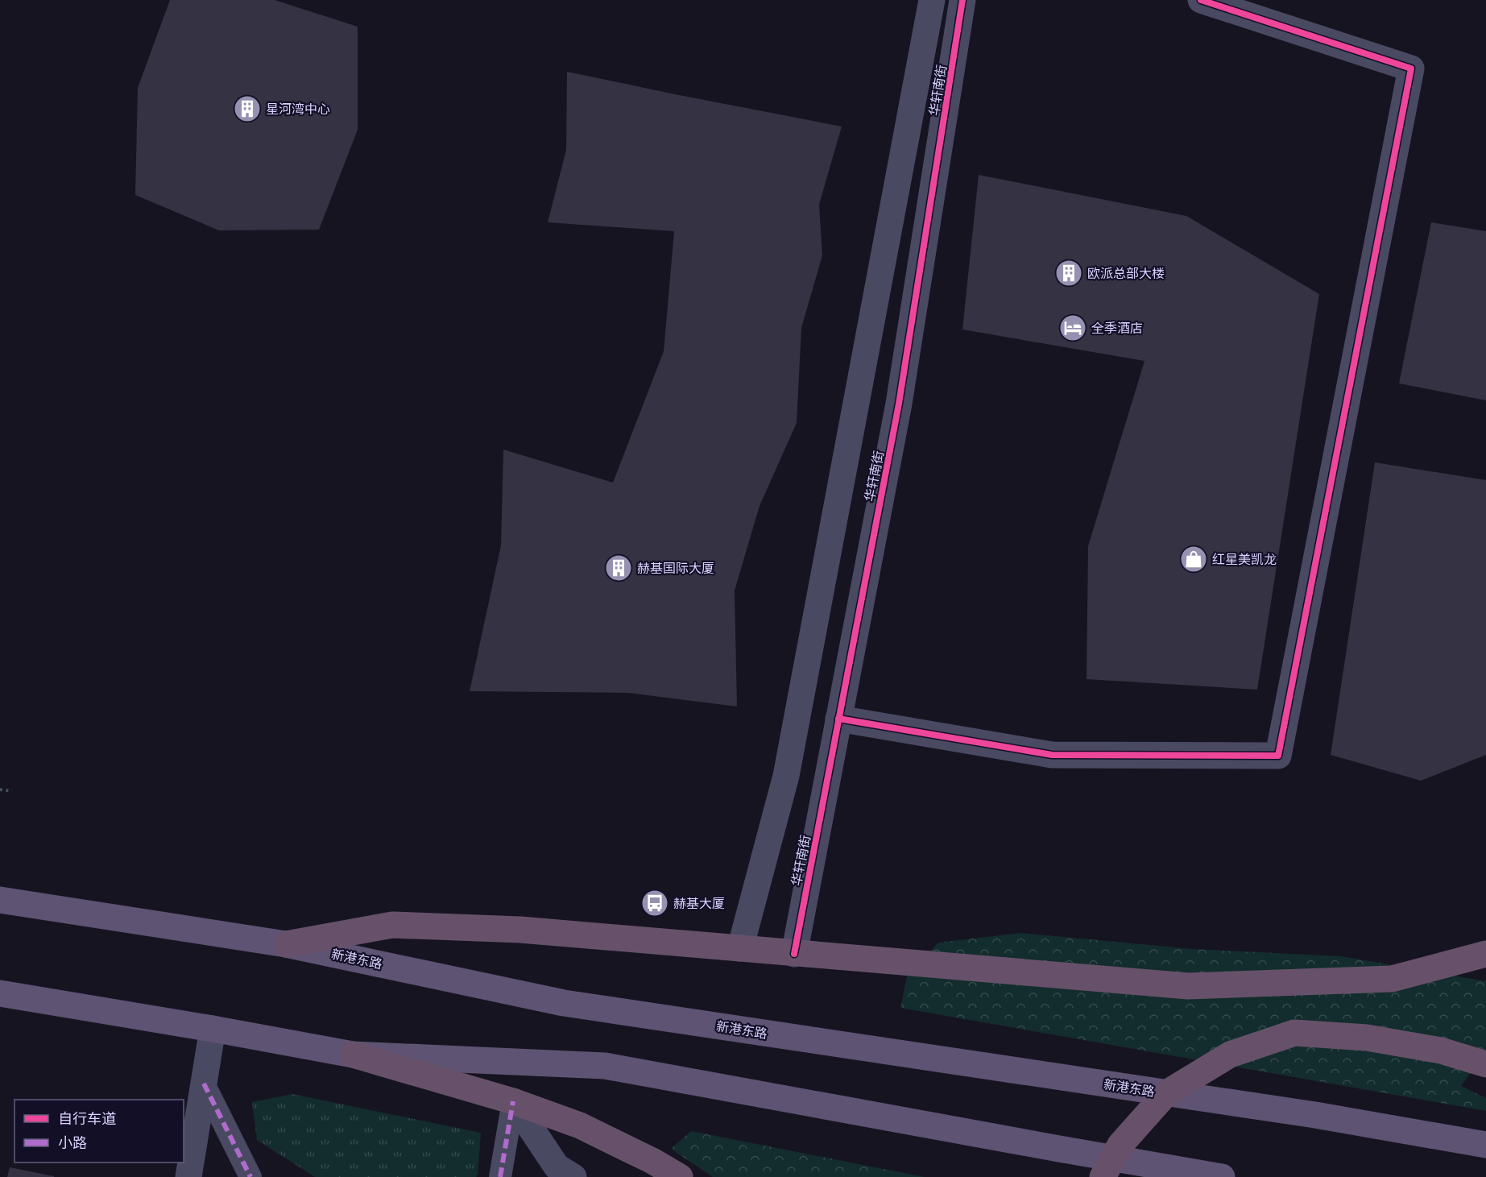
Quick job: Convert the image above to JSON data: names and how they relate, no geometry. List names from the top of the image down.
{
  "streets": {
    "main road": ["新港东路"],
    "street": ["华轩南街"]
  },
  "places": {
    "building": ["星河湾中心", "欧派总部大楼", "赫基国际大厦"],
    "hotel": ["全季酒店"],
    "shop": ["红星美凯龙"],
    "bus stop": ["赫基大厦"]
  },
  "legend": ["自行车道", "小路"]
}
